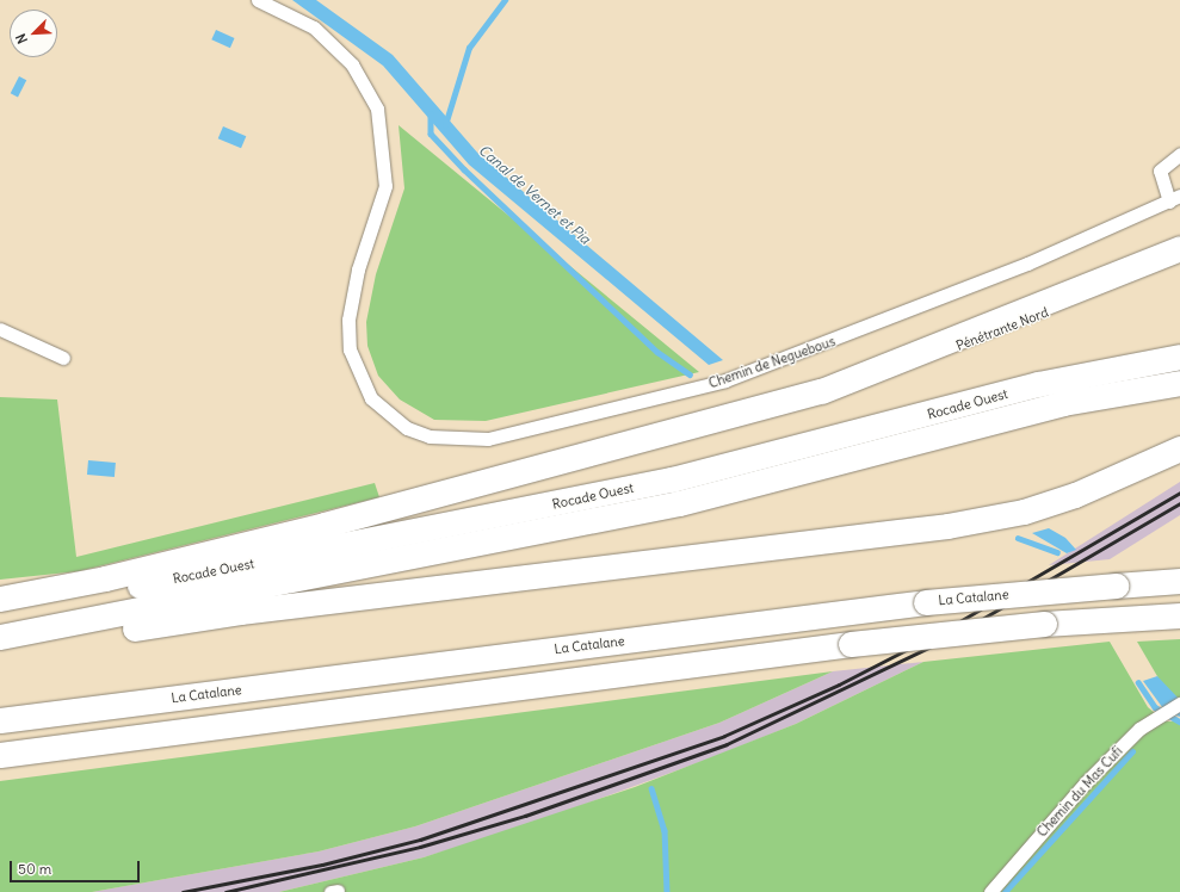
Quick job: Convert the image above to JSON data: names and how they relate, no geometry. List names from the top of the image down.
{
  "streets": {
    "highway": ["Pénétrante Nord", "Rocade Ouest", "La Catalane"],
    "street": ["Chemin de Neguebous", "Chemin du Mas Cufi"]
  },
  "water": ["Canal de Vernet et Pia"],
  "scale_bar": "50 m",
  "north": "bottom left"
}
